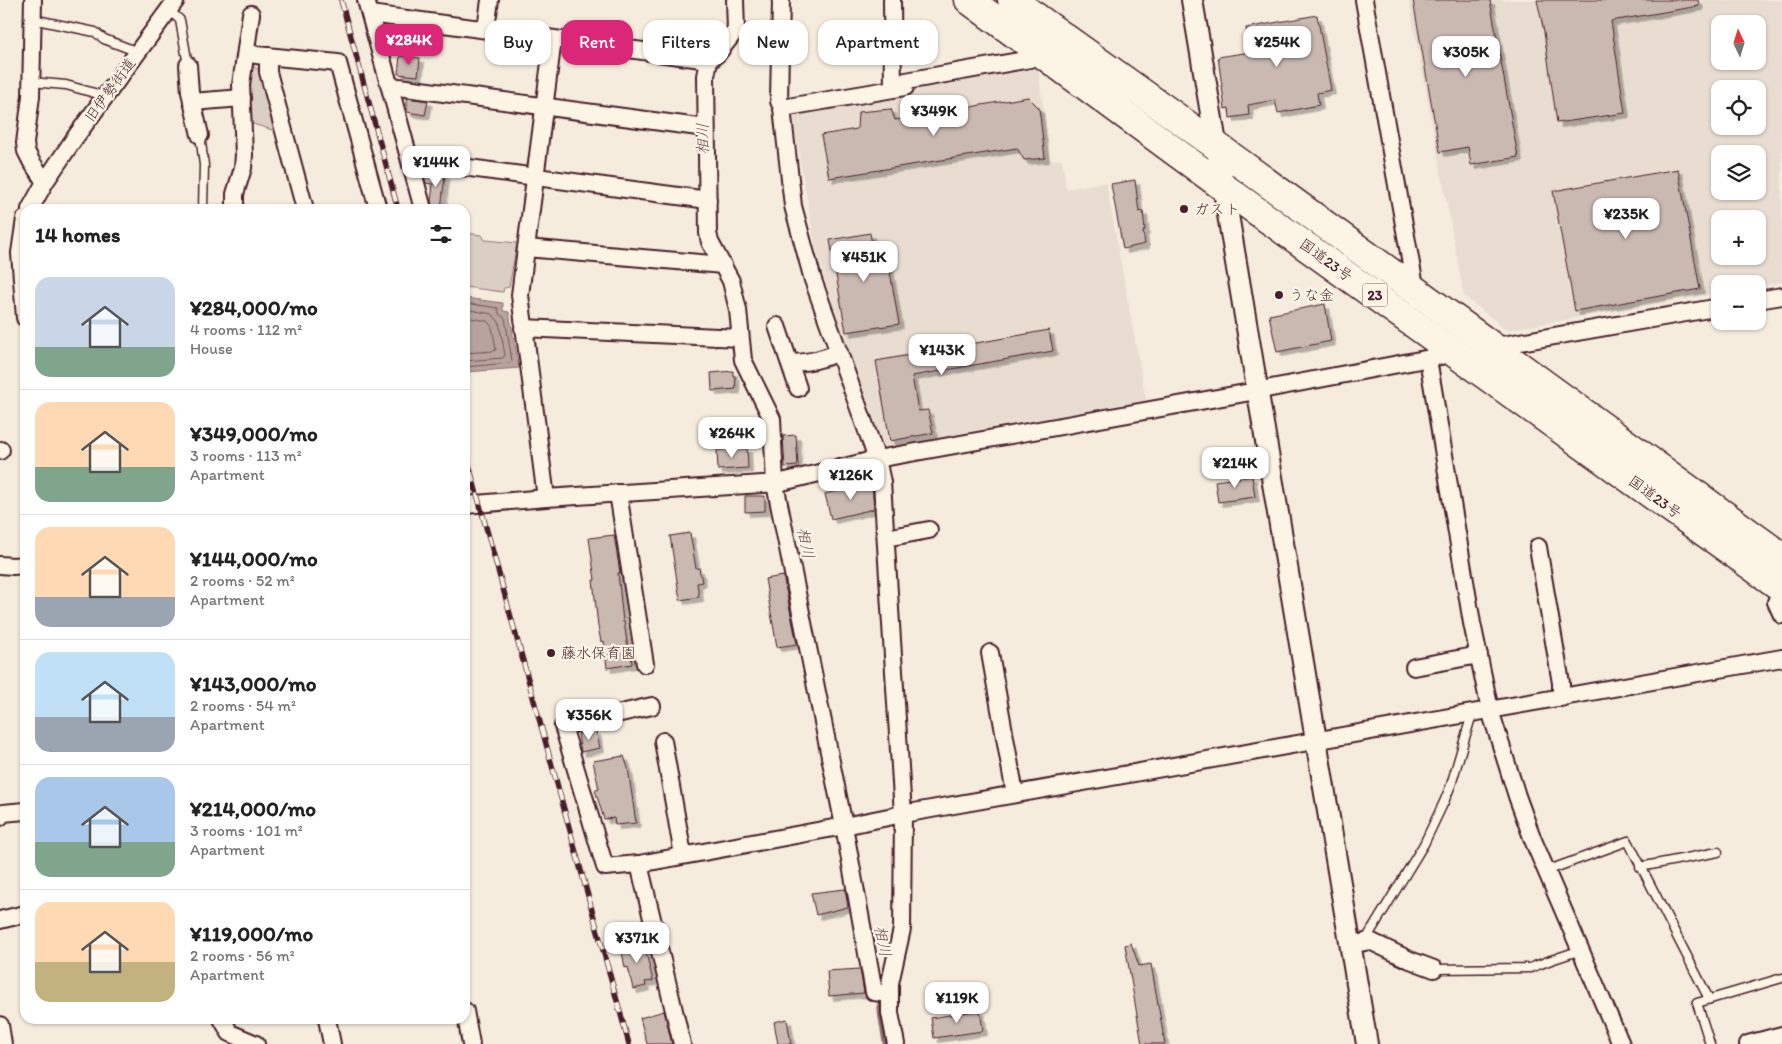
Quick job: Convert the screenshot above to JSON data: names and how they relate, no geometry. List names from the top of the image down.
{
  "streets": {
    "highway": ["国道23号", "23"],
    "street": ["旧伊勢街道"]
  },
  "water": ["相川"],
  "places": ["ガスト", "うな金", "藤水保育園"],
  "north": "top",
  "page": {
    "map_buttons": ["+", "−"],
    "chip": [
      "Buy",
      "Rent",
      "Filters",
      "New",
      "Apartment"
    ],
    "price": [
      "¥284K",
      "¥254K",
      "¥305K",
      "¥349K",
      "¥144K",
      "¥235K",
      "¥451K",
      "¥143K",
      "¥264K",
      "¥214K",
      "¥126K",
      "¥356K",
      "¥371K",
      "¥119K"
    ],
    "heading": "14 homes",
    "list": [
      {
        "name": "¥284,000/mo",
        "note": "4 rooms · 112 m² · House"
      },
      {
        "name": "¥349,000/mo",
        "note": "3 rooms · 113 m² · Apartment"
      },
      {
        "name": "¥144,000/mo",
        "note": "2 rooms · 52 m² · Apartment"
      },
      {
        "name": "¥143,000/mo",
        "note": "2 rooms · 54 m² · Apartment"
      },
      {
        "name": "¥214,000/mo",
        "note": "3 rooms · 101 m² · Apartment"
      },
      {
        "name": "¥119,000/mo",
        "note": "2 rooms · 56 m² · Apartment"
      }
    ]
  }
}
